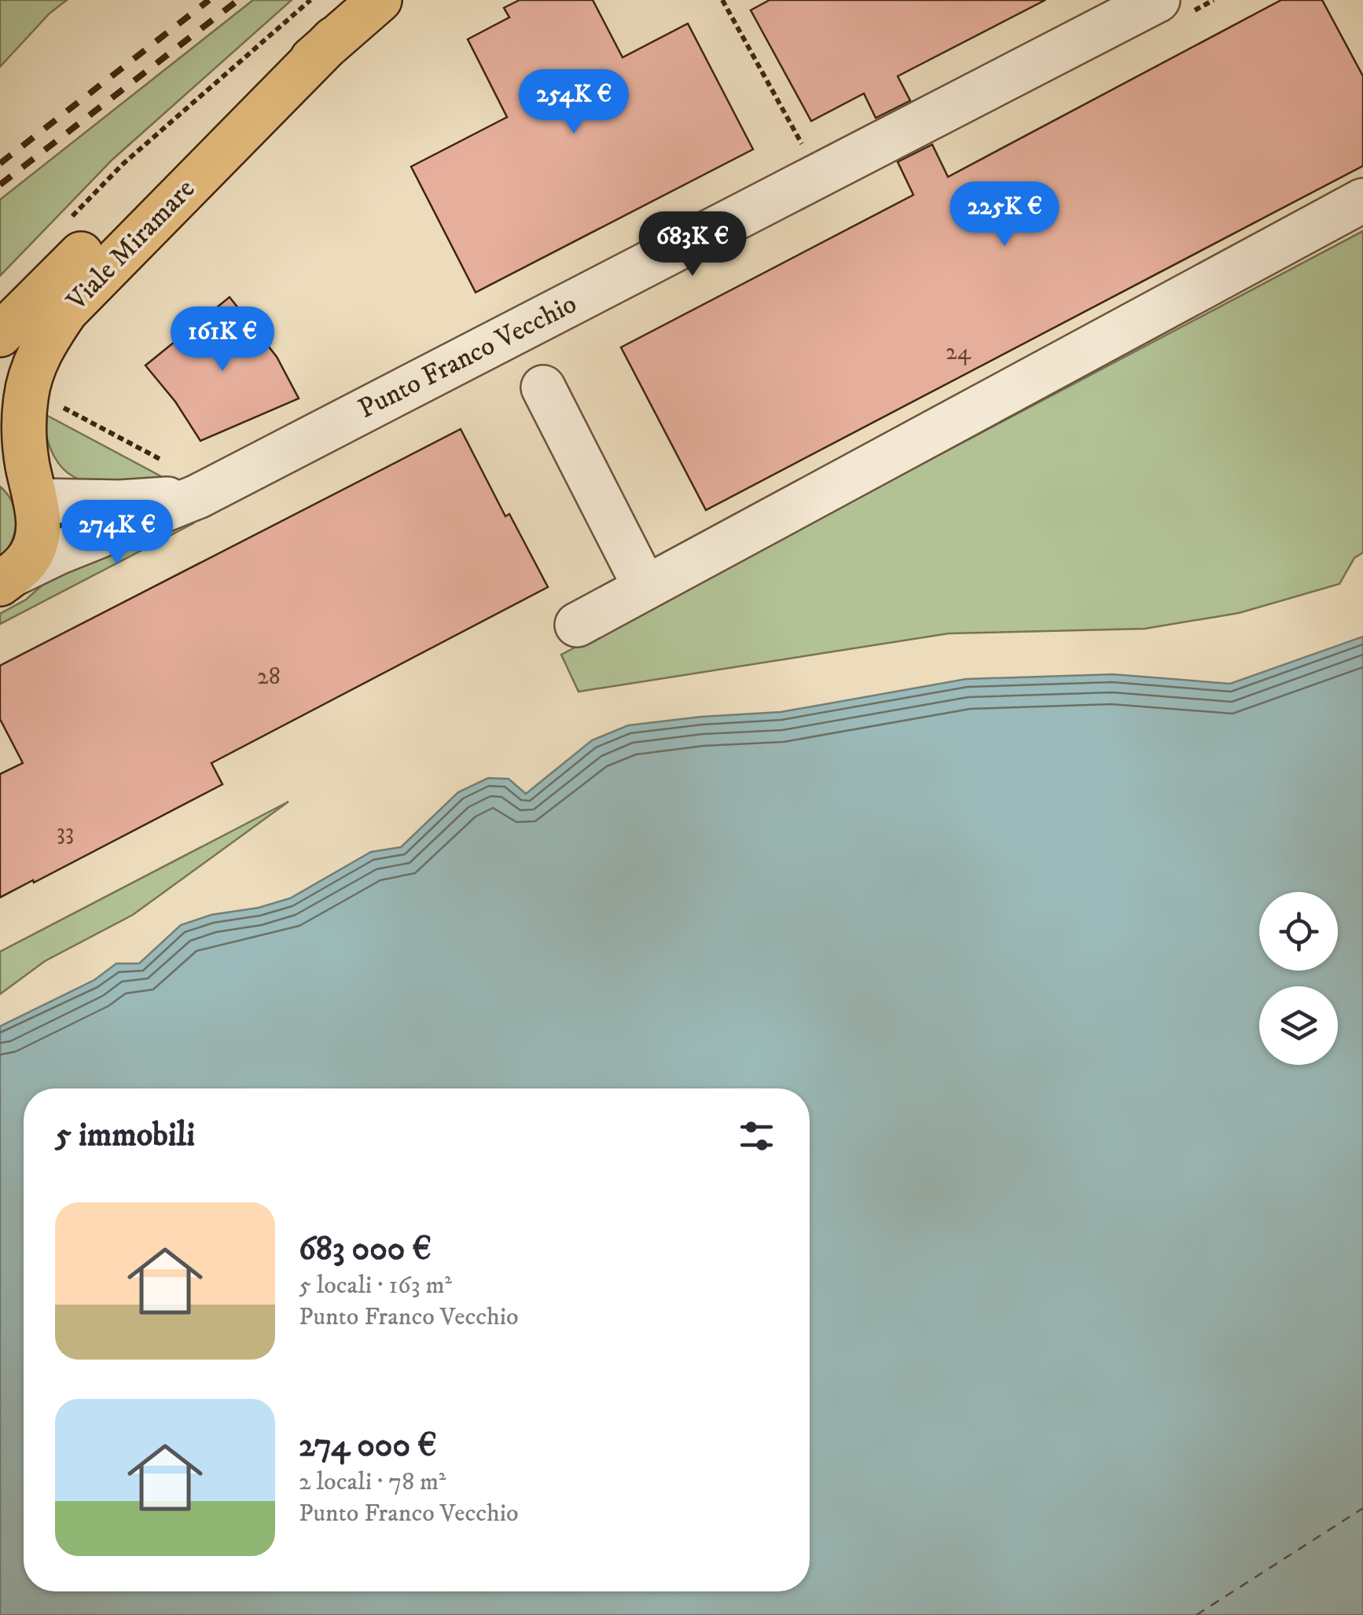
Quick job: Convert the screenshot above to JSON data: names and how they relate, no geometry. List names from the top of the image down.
{
  "streets": {
    "main road": ["Viale Miramare"],
    "street": ["Punto Franco Vecchio"]
  },
  "crossings": [
    ["Viale Miramare", "Punto Franco Vecchio"]
  ],
  "house_numbers": ["24", "28", "33"],
  "page": {
    "price": [
      "254K €",
      "225K €",
      "683K €",
      "161K €",
      "274K €"
    ],
    "heading": "5 immobili",
    "list": [
      {
        "name": "683 000 €",
        "note": "5 locali · 163 m² · Punto Franco Vecchio"
      },
      {
        "name": "274 000 €",
        "note": "2 locali · 78 m² · Punto Franco Vecchio"
      }
    ]
  }
}
